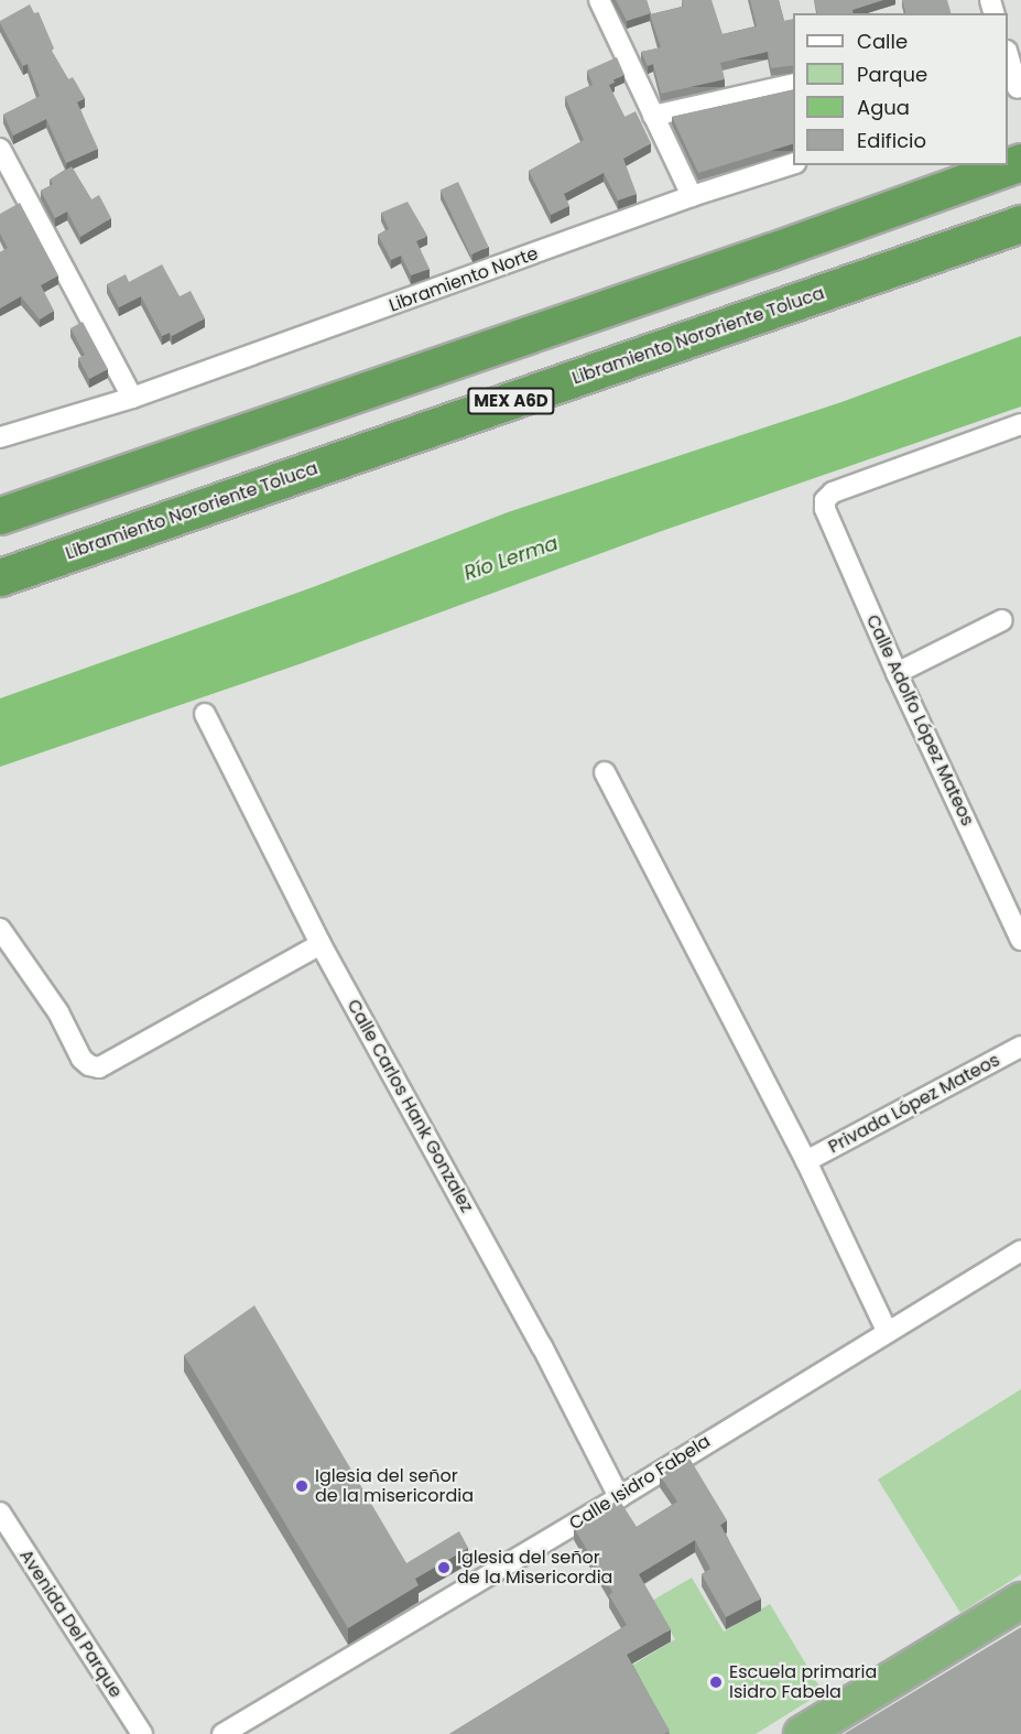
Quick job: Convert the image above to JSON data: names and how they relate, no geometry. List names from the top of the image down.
{
  "streets": {
    "highway": ["Libramiento Nororiente Toluca", "MEX A6D"],
    "street": [
      "Libramiento Norte",
      "Calle Adolfo López Mateos",
      "Privada López Mateos",
      "Calle Carlos Hank Gonzalez",
      "Calle Isidro Fabela",
      "Avenida Del Parque"
    ]
  },
  "crossings": [
    ["Calle Carlos Hank Gonzalez", "Calle Isidro Fabela"]
  ],
  "water": ["Río Lerma"],
  "places": ["Iglesia del señor de la misericordia", "Iglesia del señor de la Misericordia", "Escuela primaria Isidro Fabela"],
  "legend": [
    "Calle",
    "Parque",
    "Agua",
    "Edificio"
  ]
}
